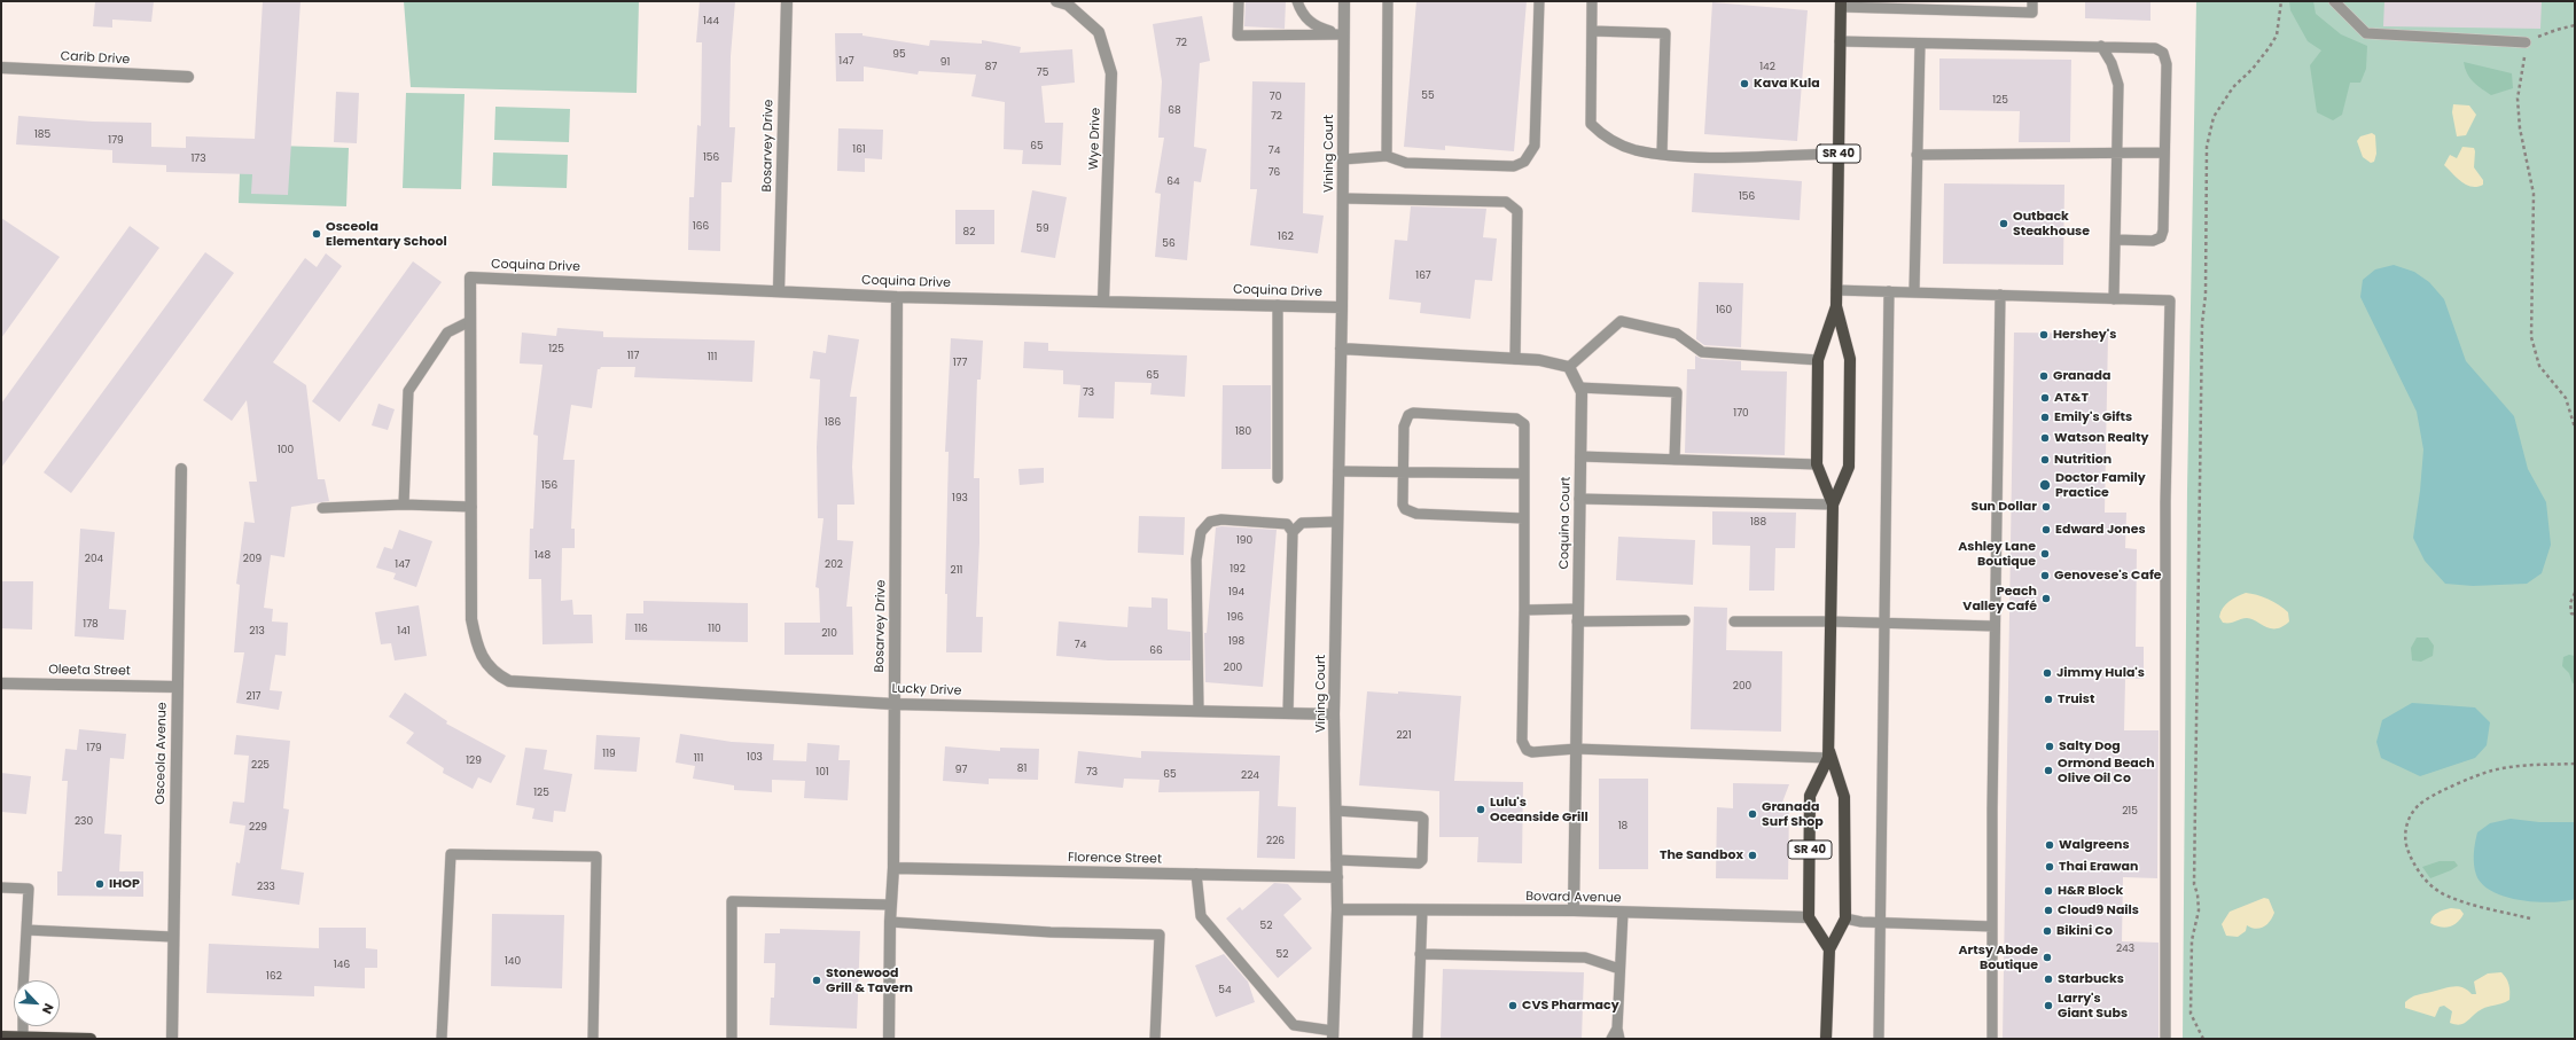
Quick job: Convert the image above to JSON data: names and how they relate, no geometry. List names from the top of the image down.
{
  "streets": {
    "main road": ["SR 40"],
    "street": [
      "Carib Drive",
      "Wye Drive",
      "Bosarvey Drive",
      "Vining Court",
      "Coquina Drive",
      "Coquina Court",
      "Oleeta Street",
      "Lucky Drive",
      "Osceola Avenue",
      "Florence Street",
      "Bovard Avenue"
    ]
  },
  "crossings": [
    ["Wye Drive", "Coquina Drive"],
    ["Bosarvey Drive", "Coquina Drive"],
    ["Bosarvey Drive", "Lucky Drive"],
    ["Bosarvey Drive", "Florence Street"],
    ["Vining Court", "Coquina Drive"],
    ["Vining Court", "Lucky Drive"],
    ["Vining Court", "Florence Street"],
    ["Vining Court", "Bovard Avenue"],
    ["SR 40", "Bovard Avenue"],
    ["Coquina Drive", "Lucky Drive"],
    ["Coquina Court", "Bovard Avenue"],
    ["Oleeta Street", "Osceola Avenue"]
  ],
  "places": [
    "Kava Kula",
    "Outback Steakhouse",
    "Osceola Elementary School",
    "Hershey's",
    "Granada",
    "AT&T",
    "Emily's Gifts",
    "Watson Realty",
    "Nutrition",
    "Doctor Family Practice",
    "Sun Dollar",
    "Edward Jones",
    "Ashley Lane Boutique",
    "Genovese's Cafe",
    "Peach Valley Café",
    "Jimmy Hula's",
    "Truist",
    "Salty Dog",
    "Ormond Beach Olive Oil Co",
    "Lulu's Oceanside Grill",
    "Granada Surf Shop",
    "Walgreens",
    "The Sandbox",
    "Thai Erawan",
    "IHOP",
    "H&R Block",
    "Cloud9 Nails",
    "Bikini Co",
    "Artsy Abode Boutique",
    "Starbucks",
    "Stonewood Grill & Tavern",
    "CVS Pharmacy",
    "Larry's Giant Subs"
  ],
  "house_numbers": [
    "144",
    "72",
    "95",
    "147",
    "91",
    "87",
    "142",
    "75",
    "55",
    "70",
    "125",
    "68",
    "72",
    "185",
    "179",
    "65",
    "161",
    "74",
    "156",
    "173",
    "76",
    "64",
    "156",
    "166",
    "59",
    "82",
    "162",
    "56",
    "167",
    "160",
    "125",
    "117",
    "111",
    "177",
    "65",
    "73",
    "170",
    "186",
    "180",
    "100",
    "156",
    "193",
    "188",
    "190",
    "148",
    "204",
    "209",
    "147",
    "202",
    "192",
    "211",
    "194",
    "196",
    "178",
    "116",
    "110",
    "213",
    "141",
    "210",
    "198",
    "74",
    "66",
    "200",
    "200",
    "217",
    "221",
    "179",
    "119",
    "103",
    "111",
    "129",
    "225",
    "81",
    "97",
    "101",
    "73",
    "65",
    "224",
    "125",
    "215",
    "230",
    "18",
    "229",
    "226",
    "233",
    "52",
    "243",
    "52",
    "140",
    "146",
    "162",
    "54"
  ],
  "north": "bottom right"
}
